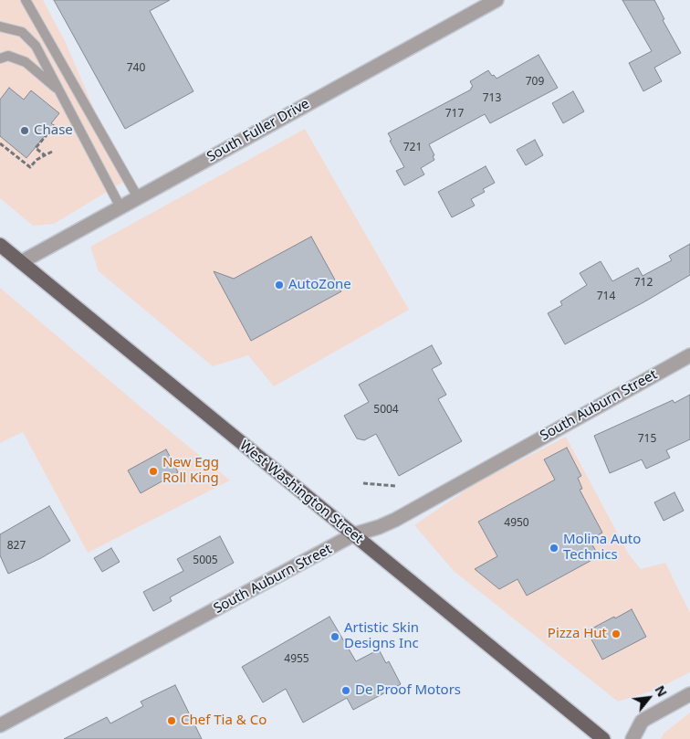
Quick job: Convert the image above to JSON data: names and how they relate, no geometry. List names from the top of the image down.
{
  "streets": {
    "main road": ["West Washington Street"],
    "street": ["South Fuller Drive", "South Auburn Street"]
  },
  "crossings": [
    ["South Fuller Drive", "West Washington Street"],
    ["South Auburn Street", "West Washington Street"]
  ],
  "places": [
    "Chase",
    "AutoZone",
    "New Egg Roll King",
    "Molina Auto Technics",
    "Pizza Hut",
    "Artistic Skin Designs Inc",
    "De Proof Motors",
    "Chef Tia & Co"
  ],
  "house_numbers": [
    "740",
    "709",
    "713",
    "717",
    "721",
    "712",
    "714",
    "5004",
    "715",
    "4950",
    "827",
    "5005",
    "4955"
  ],
  "north": "top right"
}
